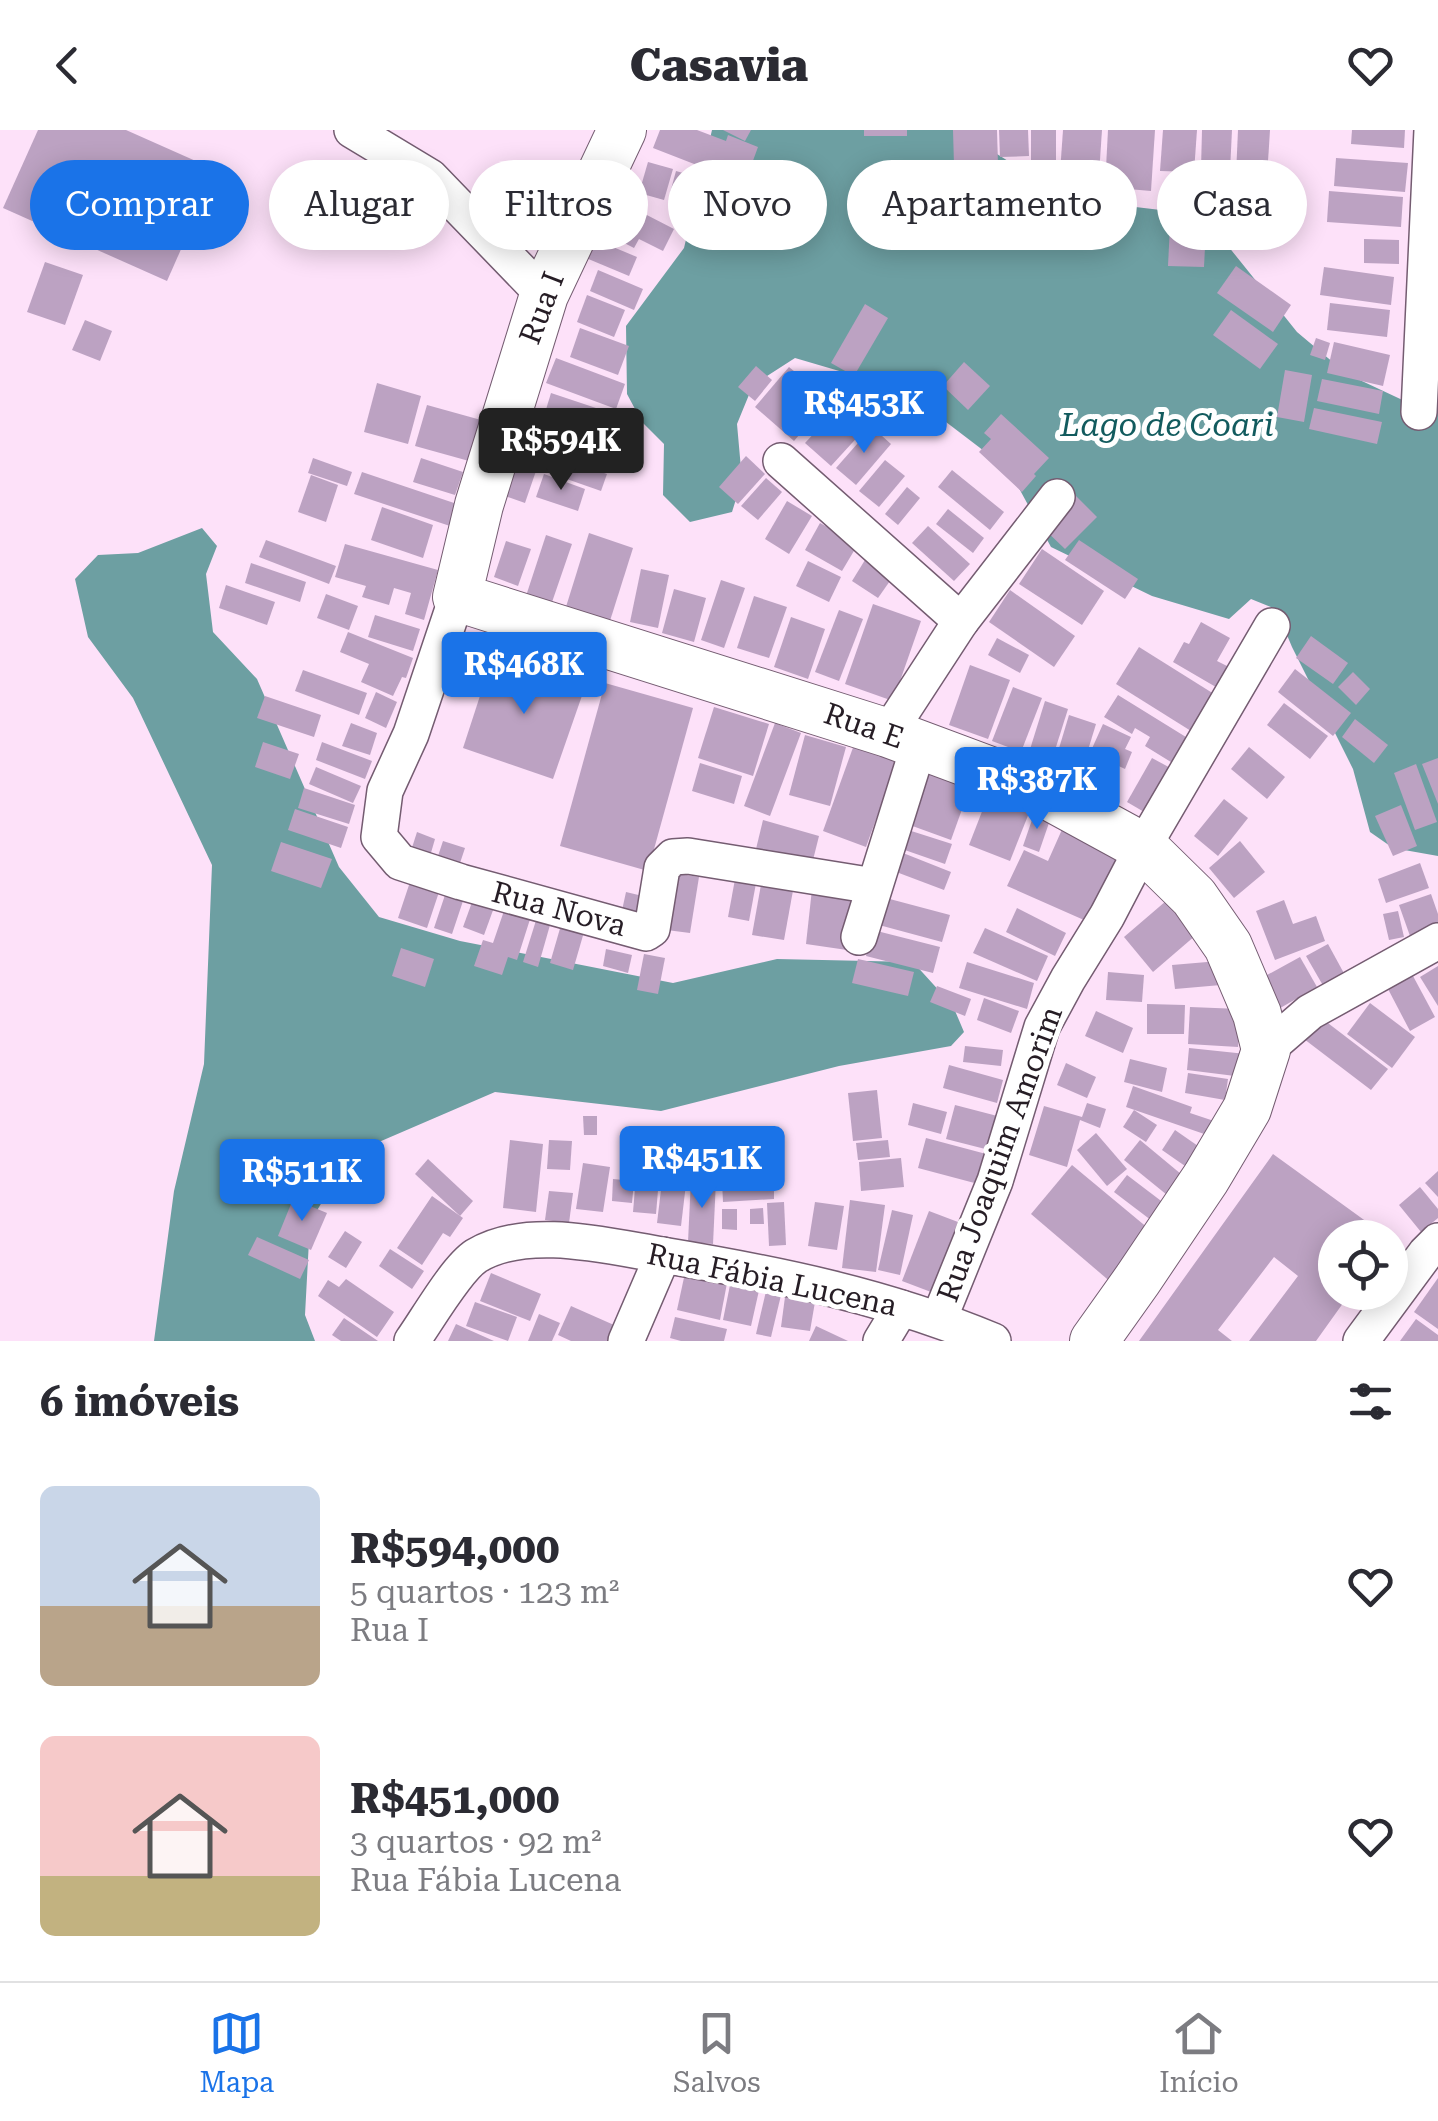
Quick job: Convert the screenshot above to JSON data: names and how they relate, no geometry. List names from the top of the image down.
{
  "streets": {
    "street": [
      "Rua I",
      "Rua E",
      "Rua Nova",
      "Rua Joaquim Amorim",
      "Rua Fábia Lucena"
    ]
  },
  "crossings": [
    ["Rua I", "Rua E"],
    ["Rua I", "Rua Nova"],
    ["Rua E", "Rua Joaquim Amorim"],
    ["Rua Joaquim Amorim", "Rua Fábia Lucena"]
  ],
  "water": ["Lago de Coari"],
  "page": {
    "header": "Casavia",
    "chip": [
      "Comprar",
      "Alugar",
      "Filtros",
      "Novo",
      "Apartamento",
      "Casa"
    ],
    "price": [
      "R$453K",
      "R$594K",
      "R$468K",
      "R$387K",
      "R$451K",
      "R$511K"
    ],
    "heading": "6 imóveis",
    "list": [
      {
        "name": "R$594,000",
        "note": "5 quartos · 123 m² · Rua I"
      },
      {
        "name": "R$451,000",
        "note": "3 quartos · 92 m² · Rua Fábia Lucena"
      }
    ],
    "tabs": ["Mapa", "Salvos", "Início"]
  }
}
